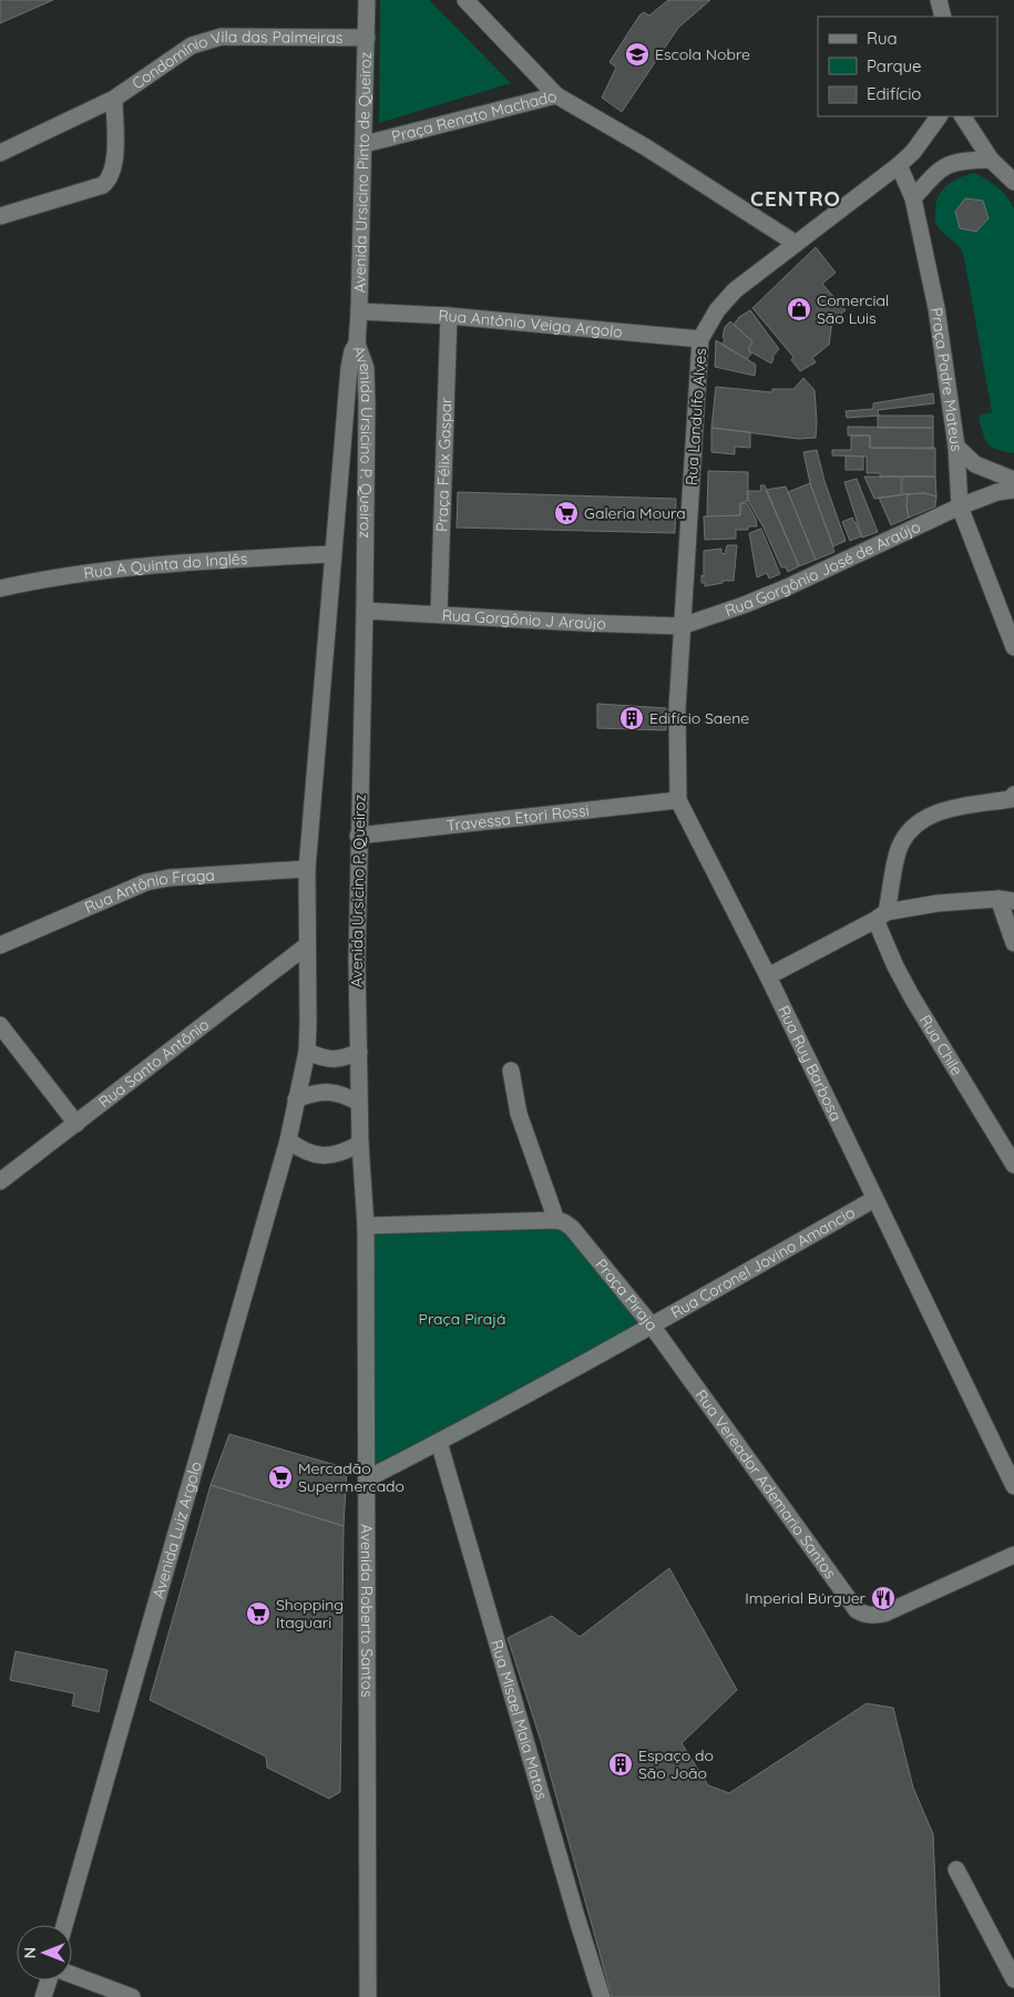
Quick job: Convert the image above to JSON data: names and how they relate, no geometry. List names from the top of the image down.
{
  "streets": {
    "street": [
      "Condomínio Vila das Palmeiras",
      "Praça Renato Machado",
      "Avenida Ursicino Pinto de Queiroz",
      "Rua Antônio Veiga Argolo",
      "Praça Padre Mateus",
      "Rua Landulfo Alves",
      "Avenida Ursicino P. Queiroz",
      "Praça Félix Gaspar",
      "Rua A Quinta do Inglês",
      "Rua Gorgônio José de Araújo",
      "Rua Gorgônio J Araújo",
      "Travessa Etori Rossi",
      "Rua Antônio Fraga",
      "Rua Chile",
      "Rua Santo Antônio",
      "Rua Ruy Barbosa",
      "Rua Coronel Jovino Amancio",
      "Praça Piraja",
      "Rua Vereador Ademario Santos",
      "Avenida Luiz Argolo",
      "Avenida Roberto Santos",
      "Rua Misael Maia Matos"
    ]
  },
  "crossings": [
    ["Condomínio Vila das Palmeiras", "Avenida Ursicino Pinto de Queiroz"],
    ["Praça Renato Machado", "Avenida Ursicino Pinto de Queiroz"],
    ["Avenida Ursicino Pinto de Queiroz", "Rua Antônio Veiga Argolo"],
    ["Avenida Ursicino Pinto de Queiroz", "Avenida Ursicino P. Queiroz"],
    ["Rua Antônio Veiga Argolo", "Rua Landulfo Alves"],
    ["Rua Antônio Veiga Argolo", "Praça Félix Gaspar"],
    ["Praça Padre Mateus", "Rua Landulfo Alves"],
    ["Praça Padre Mateus", "Rua Gorgônio José de Araújo"],
    ["Rua Landulfo Alves", "Rua Gorgônio José de Araújo"],
    ["Rua Landulfo Alves", "Rua Gorgônio J Araújo"],
    ["Rua Landulfo Alves", "Rua Ruy Barbosa"],
    ["Avenida Ursicino P. Queiroz", "Rua A Quinta do Inglês"],
    ["Avenida Ursicino P. Queiroz", "Rua Gorgônio J Araújo"],
    ["Avenida Ursicino P. Queiroz", "Travessa Etori Rossi"],
    ["Avenida Ursicino P. Queiroz", "Rua Antônio Fraga"],
    ["Avenida Ursicino P. Queiroz", "Rua Santo Antônio"],
    ["Avenida Ursicino P. Queiroz", "Avenida Luiz Argolo"],
    ["Avenida Ursicino P. Queiroz", "Avenida Roberto Santos"],
    ["Praça Félix Gaspar", "Rua Gorgônio J Araújo"],
    ["Rua Gorgônio José de Araújo", "Rua Gorgônio J Araújo"],
    ["Rua Gorgônio José de Araújo", "Rua Ruy Barbosa"],
    ["Rua Gorgônio J Araújo", "Rua Ruy Barbosa"],
    ["Travessa Etori Rossi", "Rua Ruy Barbosa"],
    ["Rua Ruy Barbosa", "Rua Coronel Jovino Amancio"],
    ["Rua Coronel Jovino Amancio", "Praça Piraja"],
    ["Rua Coronel Jovino Amancio", "Rua Vereador Ademario Santos"],
    ["Praça Piraja", "Rua Vereador Ademario Santos"],
    ["Praça Piraja", "Avenida Roberto Santos"],
    ["Praça Piraja", "Rua Misael Maia Matos"]
  ],
  "districts": ["CENTRO"],
  "parks": ["Praça Pirajá"],
  "places": {
    "school or university": ["Escola Nobre"],
    "shop": ["Comercial São Luis"],
    "supermarket": ["Galeria Moura", "Mercadão Supermercado", "Shopping Itaguari"],
    "building": ["Edifício Saene", "Espaço do São João"],
    "restaurant": ["Imperial Búrguer"]
  },
  "legend": ["Rua", "Parque", "Edifício"],
  "north": "left"
}
